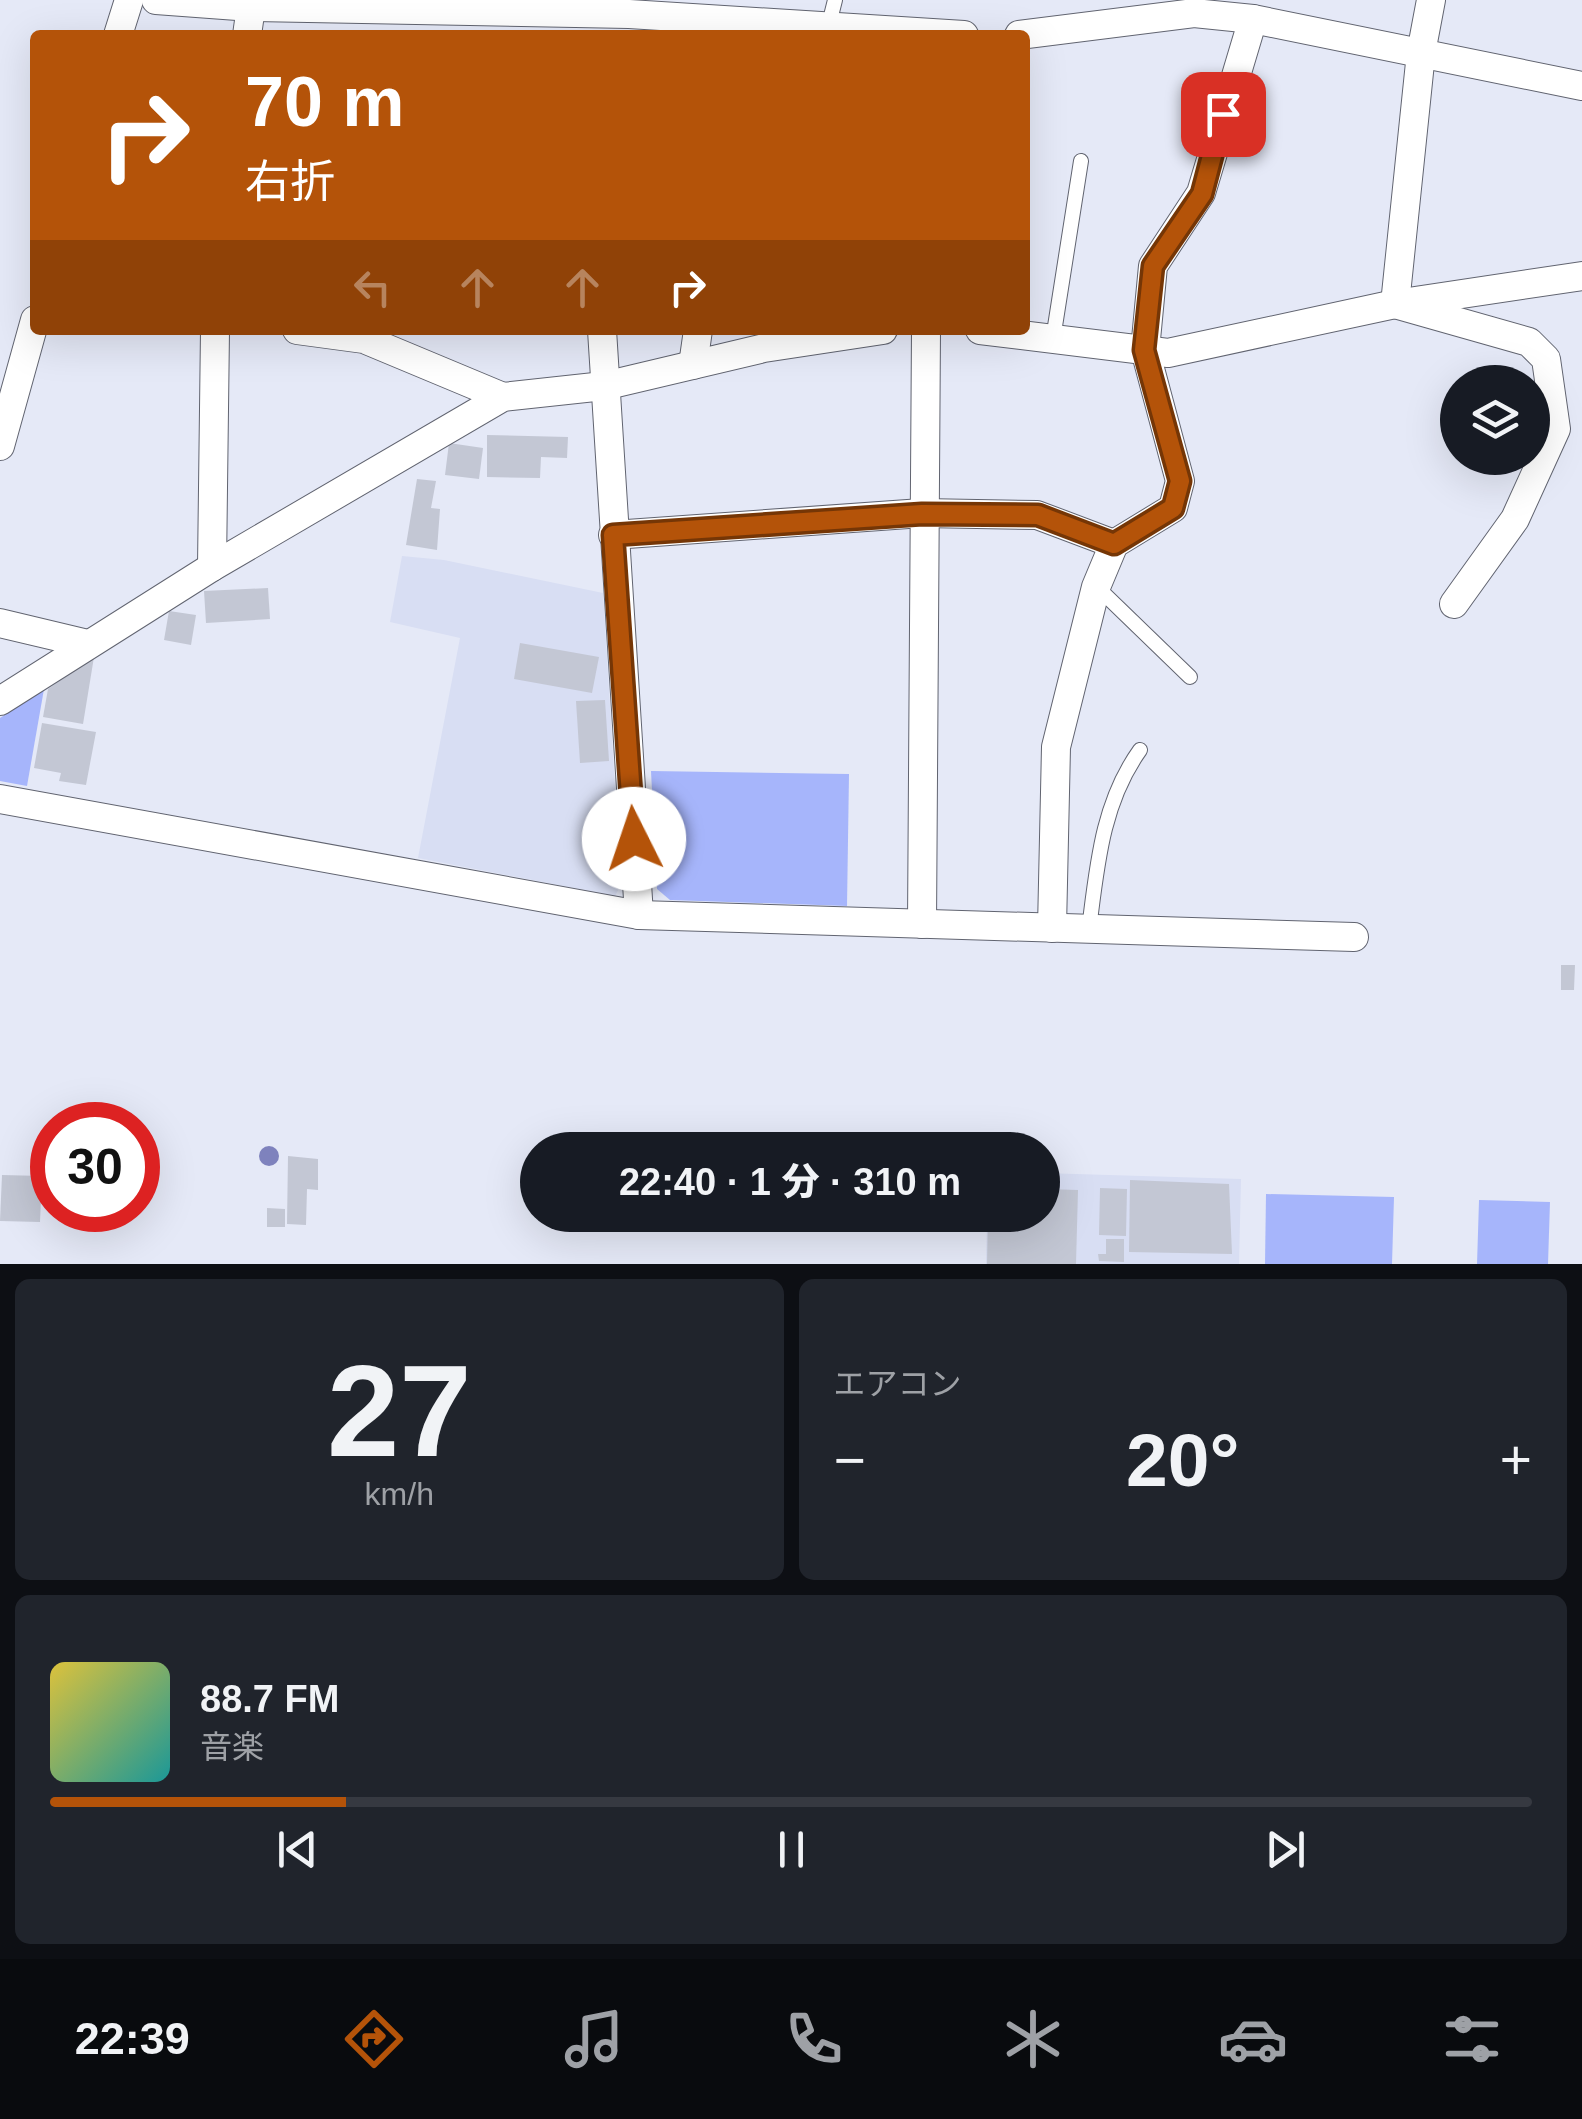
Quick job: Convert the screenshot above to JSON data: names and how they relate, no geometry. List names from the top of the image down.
{
  "page": {
    "turn": ["70 m", "右折"],
    "limit": "30",
    "trip": "22:40 · 1 分 · 310 m",
    "tile": [
      ["27", "km/h"],
      "エアコン"
    ],
    "heat": ["−", "20°", "+"],
    "song": ["88.7 FM", "音楽"],
    "tabs": "22:39"
  }
}
